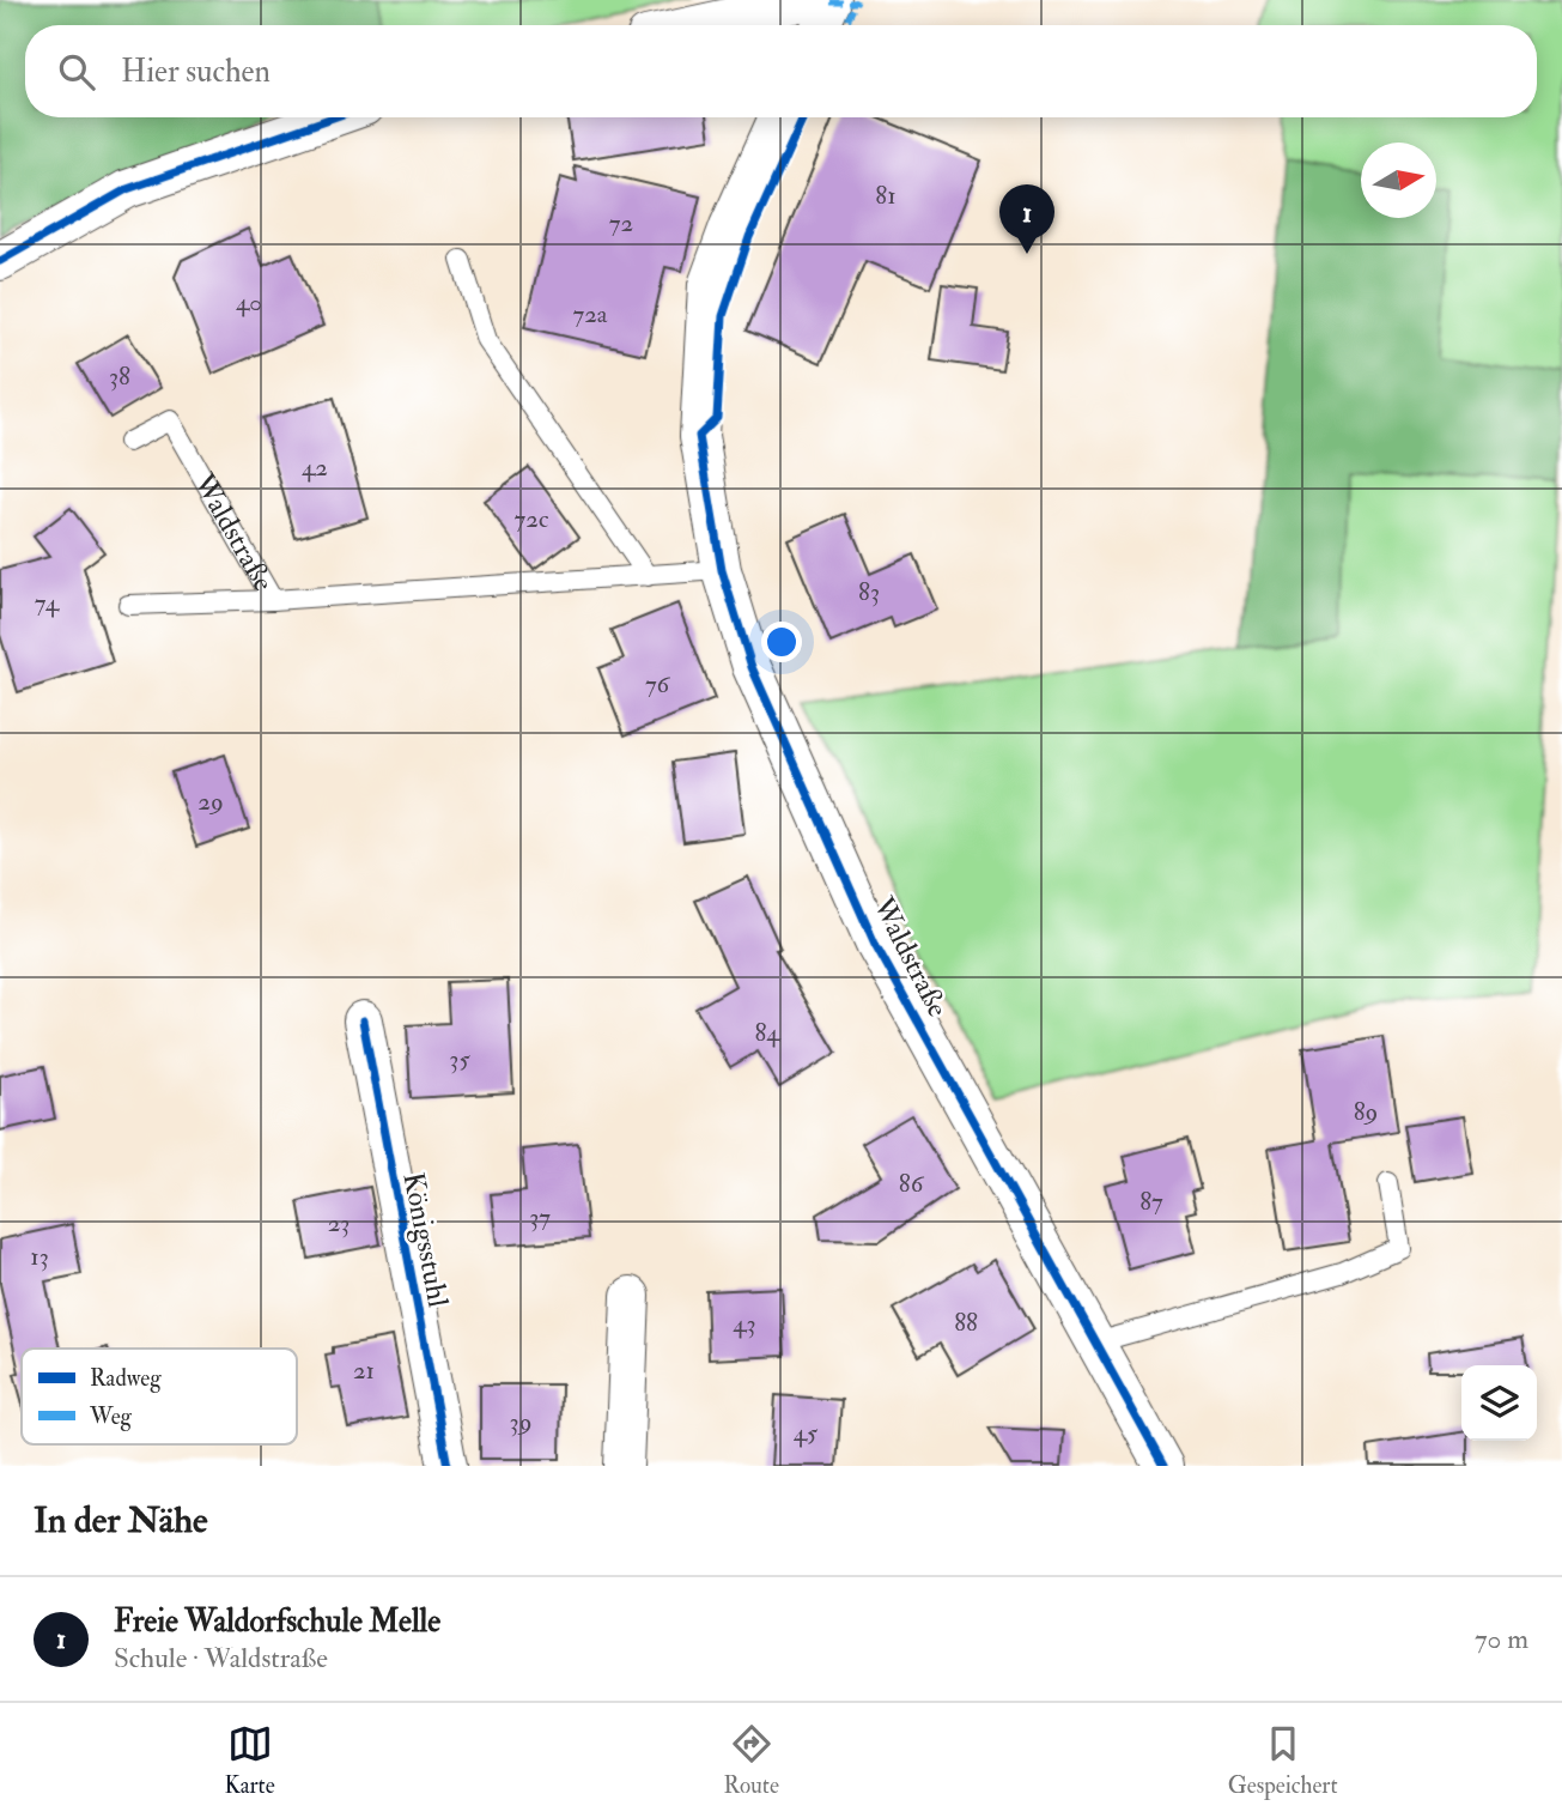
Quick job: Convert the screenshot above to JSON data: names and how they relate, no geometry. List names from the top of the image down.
{
  "streets": {
    "street": ["Waldstraße", "Königsstuhl"]
  },
  "house_numbers": [
    "81",
    "72",
    "40",
    "72a",
    "38",
    "42",
    "72c",
    "83",
    "74",
    "76",
    "29",
    "84",
    "35",
    "89",
    "86",
    "87",
    "37",
    "23",
    "13",
    "88",
    "43",
    "21",
    "39",
    "45"
  ],
  "legend": ["Radweg", "Weg"],
  "north": "right",
  "page": {
    "search": "Hier suchen",
    "pins": "1",
    "heading": "In der Nähe",
    "list": [
      {
        "mark": "1",
        "name": "Freie Waldorfschule Melle",
        "note": "Schule · Waldstraße",
        "value": "70 m"
      }
    ],
    "nav": ["Karte", "Route", "Gespeichert"]
  }
}
